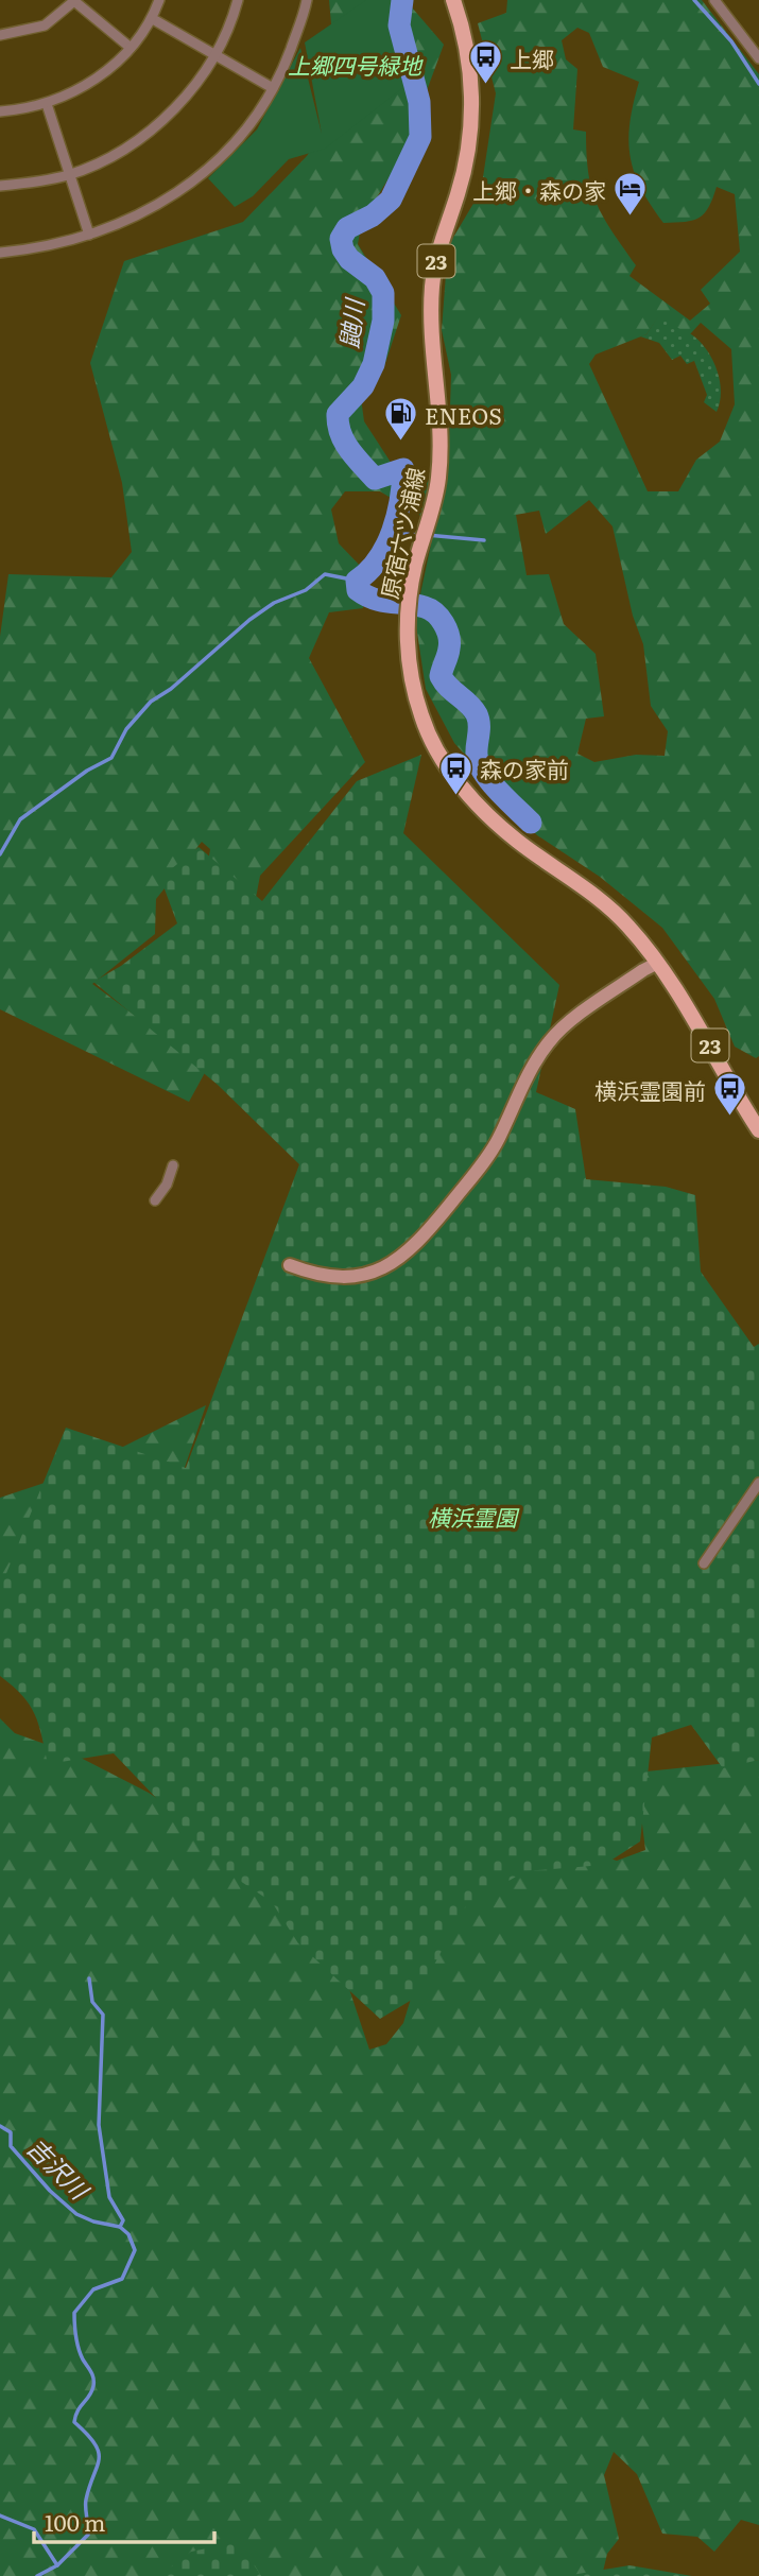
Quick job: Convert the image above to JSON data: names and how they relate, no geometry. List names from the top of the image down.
{
  "streets": {
    "main road": ["23", "原宿六ツ浦線"]
  },
  "water": ["鼬川", "吉沢川"],
  "parks": ["上郷四号緑地", "横浜霊園"],
  "places": {
    "bus stop": ["上郷", "森の家前", "横浜霊園前"],
    "hotel": ["上郷・森の家"],
    "fuel station": ["ENEOS"]
  },
  "scale_bar": "100 m"
}
